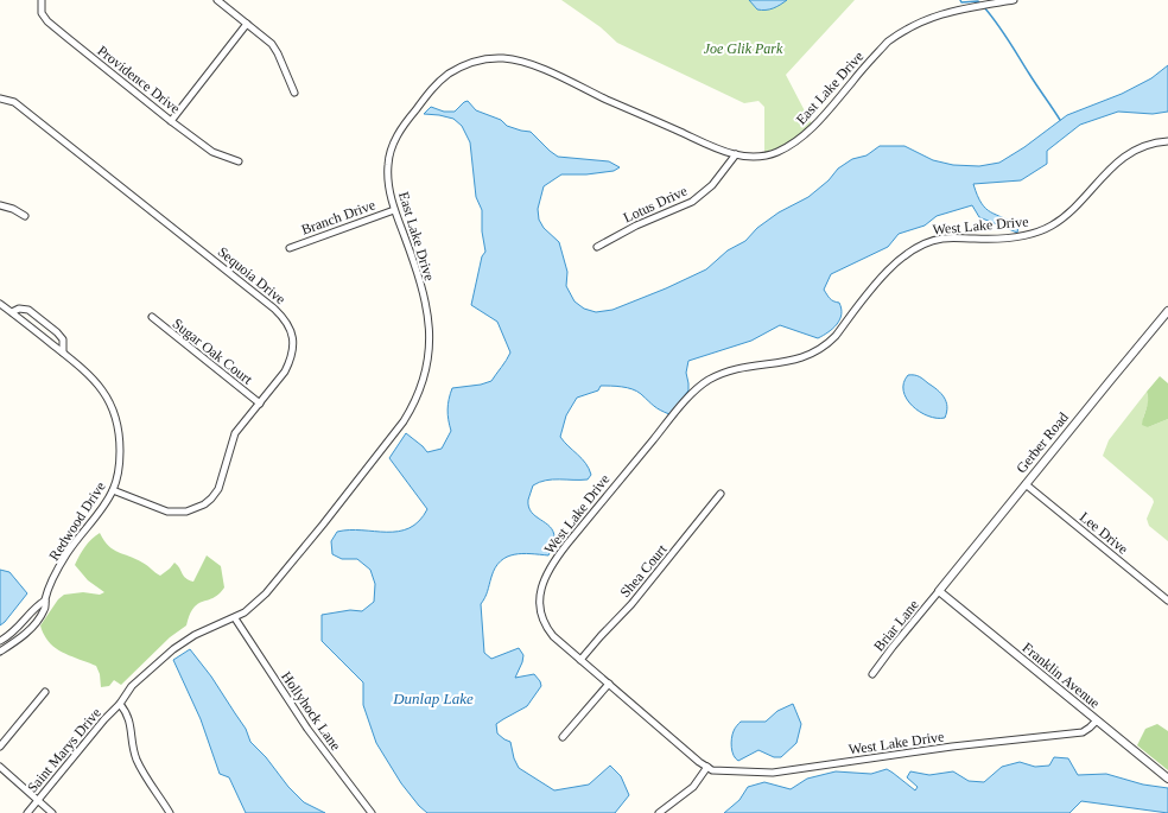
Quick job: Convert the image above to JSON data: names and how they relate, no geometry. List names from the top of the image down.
{
  "streets": {
    "street": [
      "Providence Drive",
      "East Lake Drive",
      "Lotus Drive",
      "Branch Drive",
      "West Lake Drive",
      "Sequoia Drive",
      "Sugar Oak Court",
      "Gerber Road",
      "Redwood Drive",
      "Lee Drive",
      "Shea Court",
      "Briar Lane",
      "Franklin Avenue",
      "Hollyhock Lane",
      "Saint Marys Drive"
    ]
  },
  "crossings": [
    ["East Lake Drive", "Lotus Drive"],
    ["East Lake Drive", "Branch Drive"],
    ["East Lake Drive", "Hollyhock Lane"],
    ["East Lake Drive", "Saint Marys Drive"],
    ["West Lake Drive", "Shea Court"],
    ["West Lake Drive", "Franklin Avenue"],
    ["Sequoia Drive", "Sugar Oak Court"],
    ["Sequoia Drive", "Redwood Drive"],
    ["Gerber Road", "Lee Drive"],
    ["Gerber Road", "Briar Lane"],
    ["Gerber Road", "Franklin Avenue"],
    ["Briar Lane", "Franklin Avenue"]
  ],
  "water": ["Dunlap Lake"],
  "parks": ["Joe Glik Park"]
}
